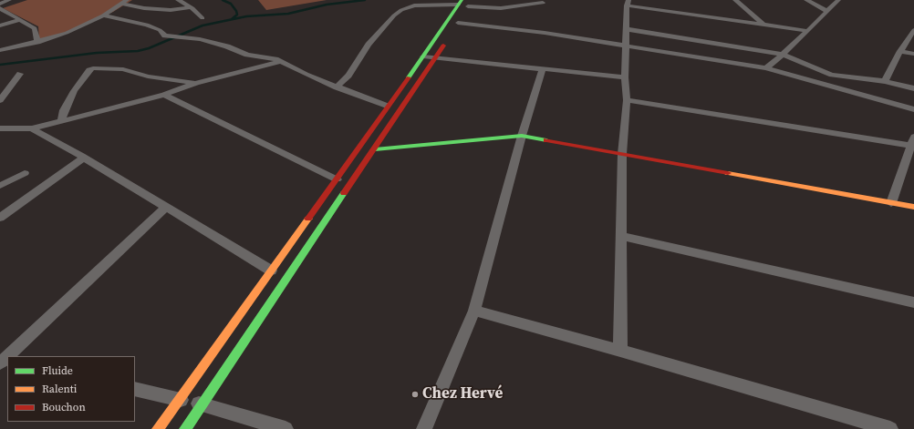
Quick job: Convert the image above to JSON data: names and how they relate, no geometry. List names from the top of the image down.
{
  "places": ["Chez Hervé"],
  "legend": ["Fluide", "Ralenti", "Bouchon"]
}
